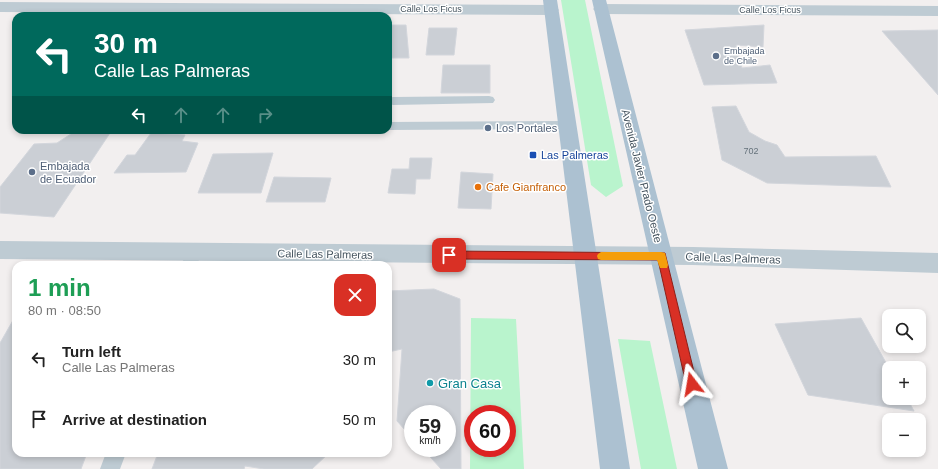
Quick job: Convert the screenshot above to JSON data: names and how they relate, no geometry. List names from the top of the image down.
{
  "streets": {
    "main road": ["Avenida Javier Prado Oeste"],
    "street": ["Calle Los Ficus", "Calle Las Palmeras"]
  },
  "crossings": [
    ["Calle Los Ficus", "Avenida Javier Prado Oeste"],
    ["Avenida Javier Prado Oeste", "Calle Las Palmeras"]
  ],
  "places": {
    "other": [
      "Embajada de Chile",
      "Los Portales",
      "Embajada de Ecuador",
      "Cafe Gianfranco",
      "Gran Casa"
    ],
    "transit": ["Las Palmeras"]
  },
  "house_numbers": ["702"],
  "page": {
    "turn": ["30 m", "Calle Las Palmeras"],
    "heading": ["1 min", "80 m · 08:50"],
    "map_buttons": ["+", "−"],
    "list": [
      {
        "name": "Turn left",
        "note": "Calle Las Palmeras",
        "value": "30 m"
      },
      {
        "name": "Arrive at destination",
        "value": "50 m"
      }
    ],
    "speed": "59 km/h",
    "limit": "60"
  }
}
